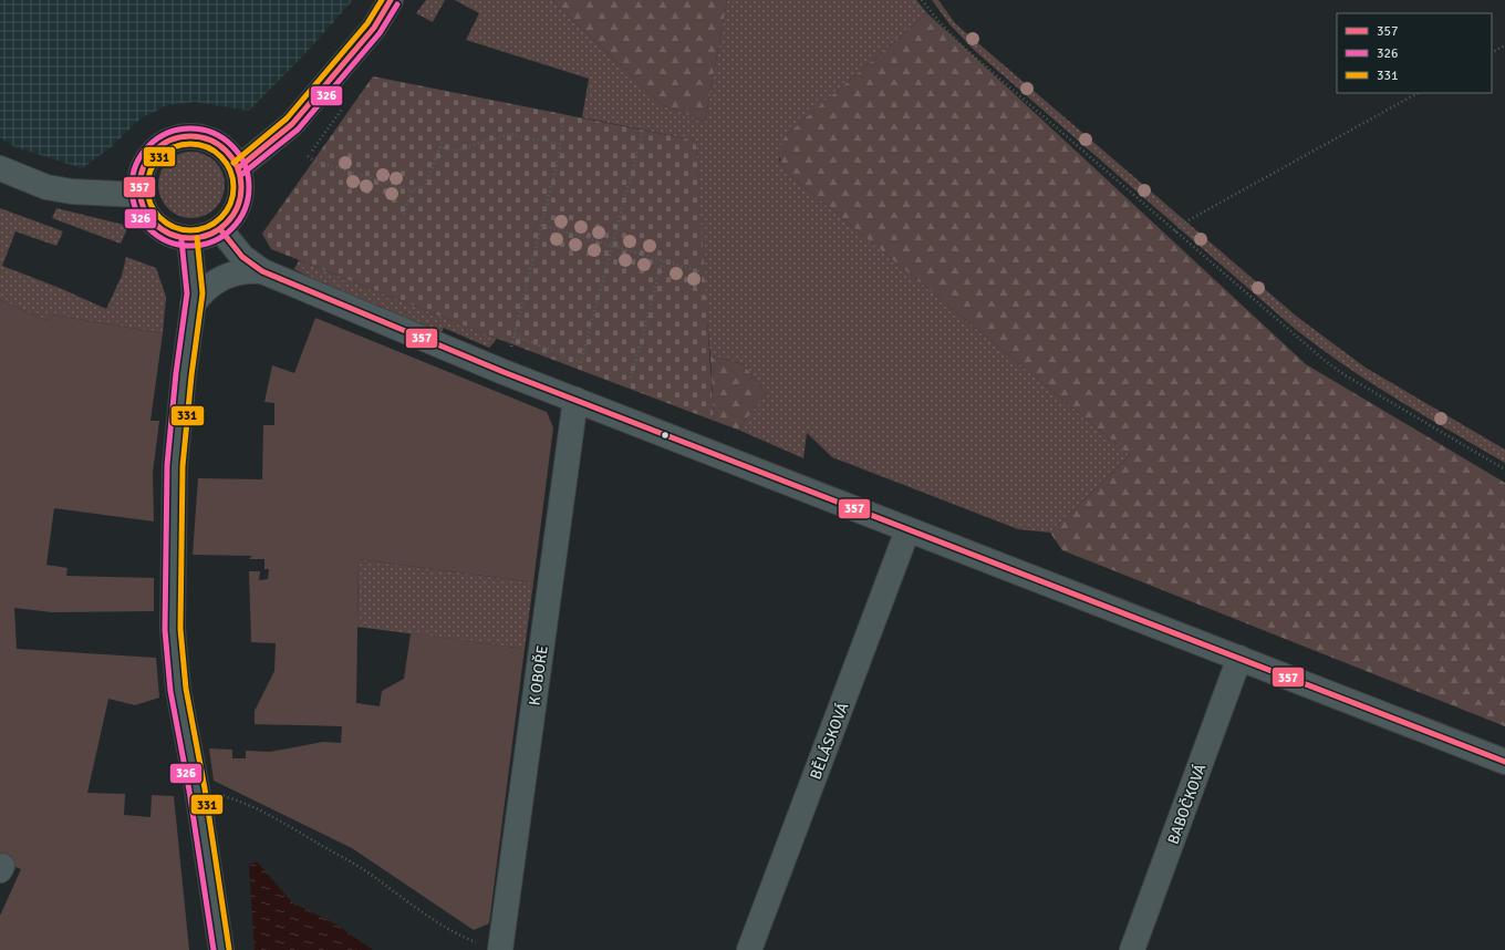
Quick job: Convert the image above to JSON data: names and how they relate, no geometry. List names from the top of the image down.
{
  "streets": {
    "street": ["K OBOŘE", "BĚLÁSKOVÁ", "BABOČKOVÁ"]
  },
  "lines": ["transit line 357", "transit line 331", "transit line 326"],
  "legend": ["357", "326", "331"]
}
